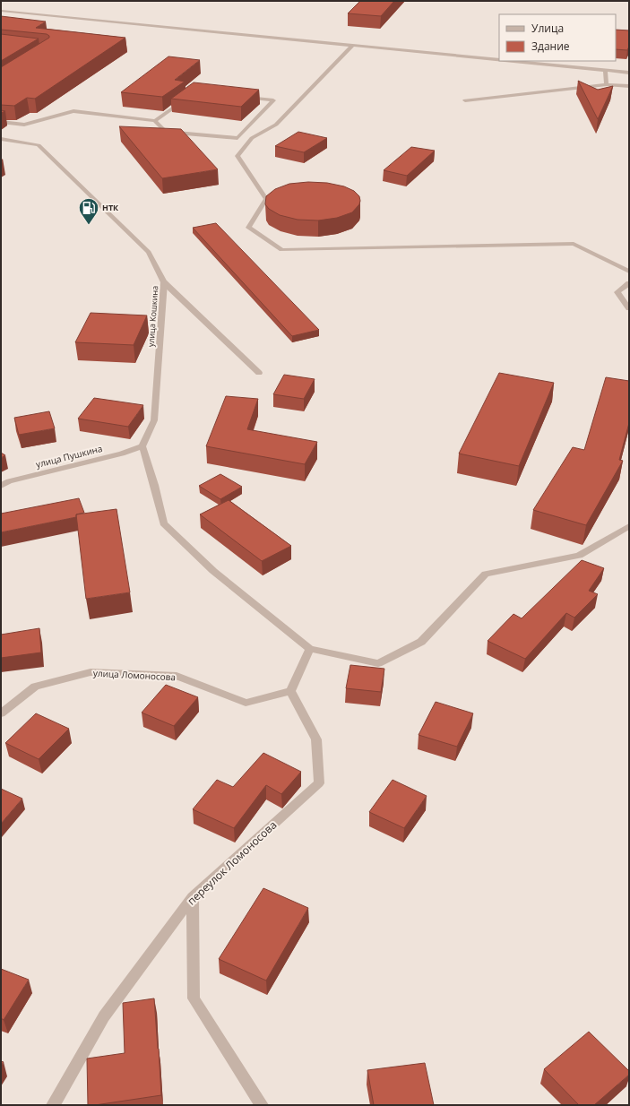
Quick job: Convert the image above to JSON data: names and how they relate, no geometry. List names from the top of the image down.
{
  "streets": {
    "street": [
      "улица Кошкина",
      "улица Пушкина",
      "улица Ломоносова",
      "переулок Ломоносова"
    ]
  },
  "crossings": [
    ["улица Кошкина", "улица Пушкина"],
    ["улица Ломоносова", "переулок Ломоносова"]
  ],
  "places": {
    "fuel station": ["НТК"]
  },
  "legend": ["Улица", "Здание"]
}
